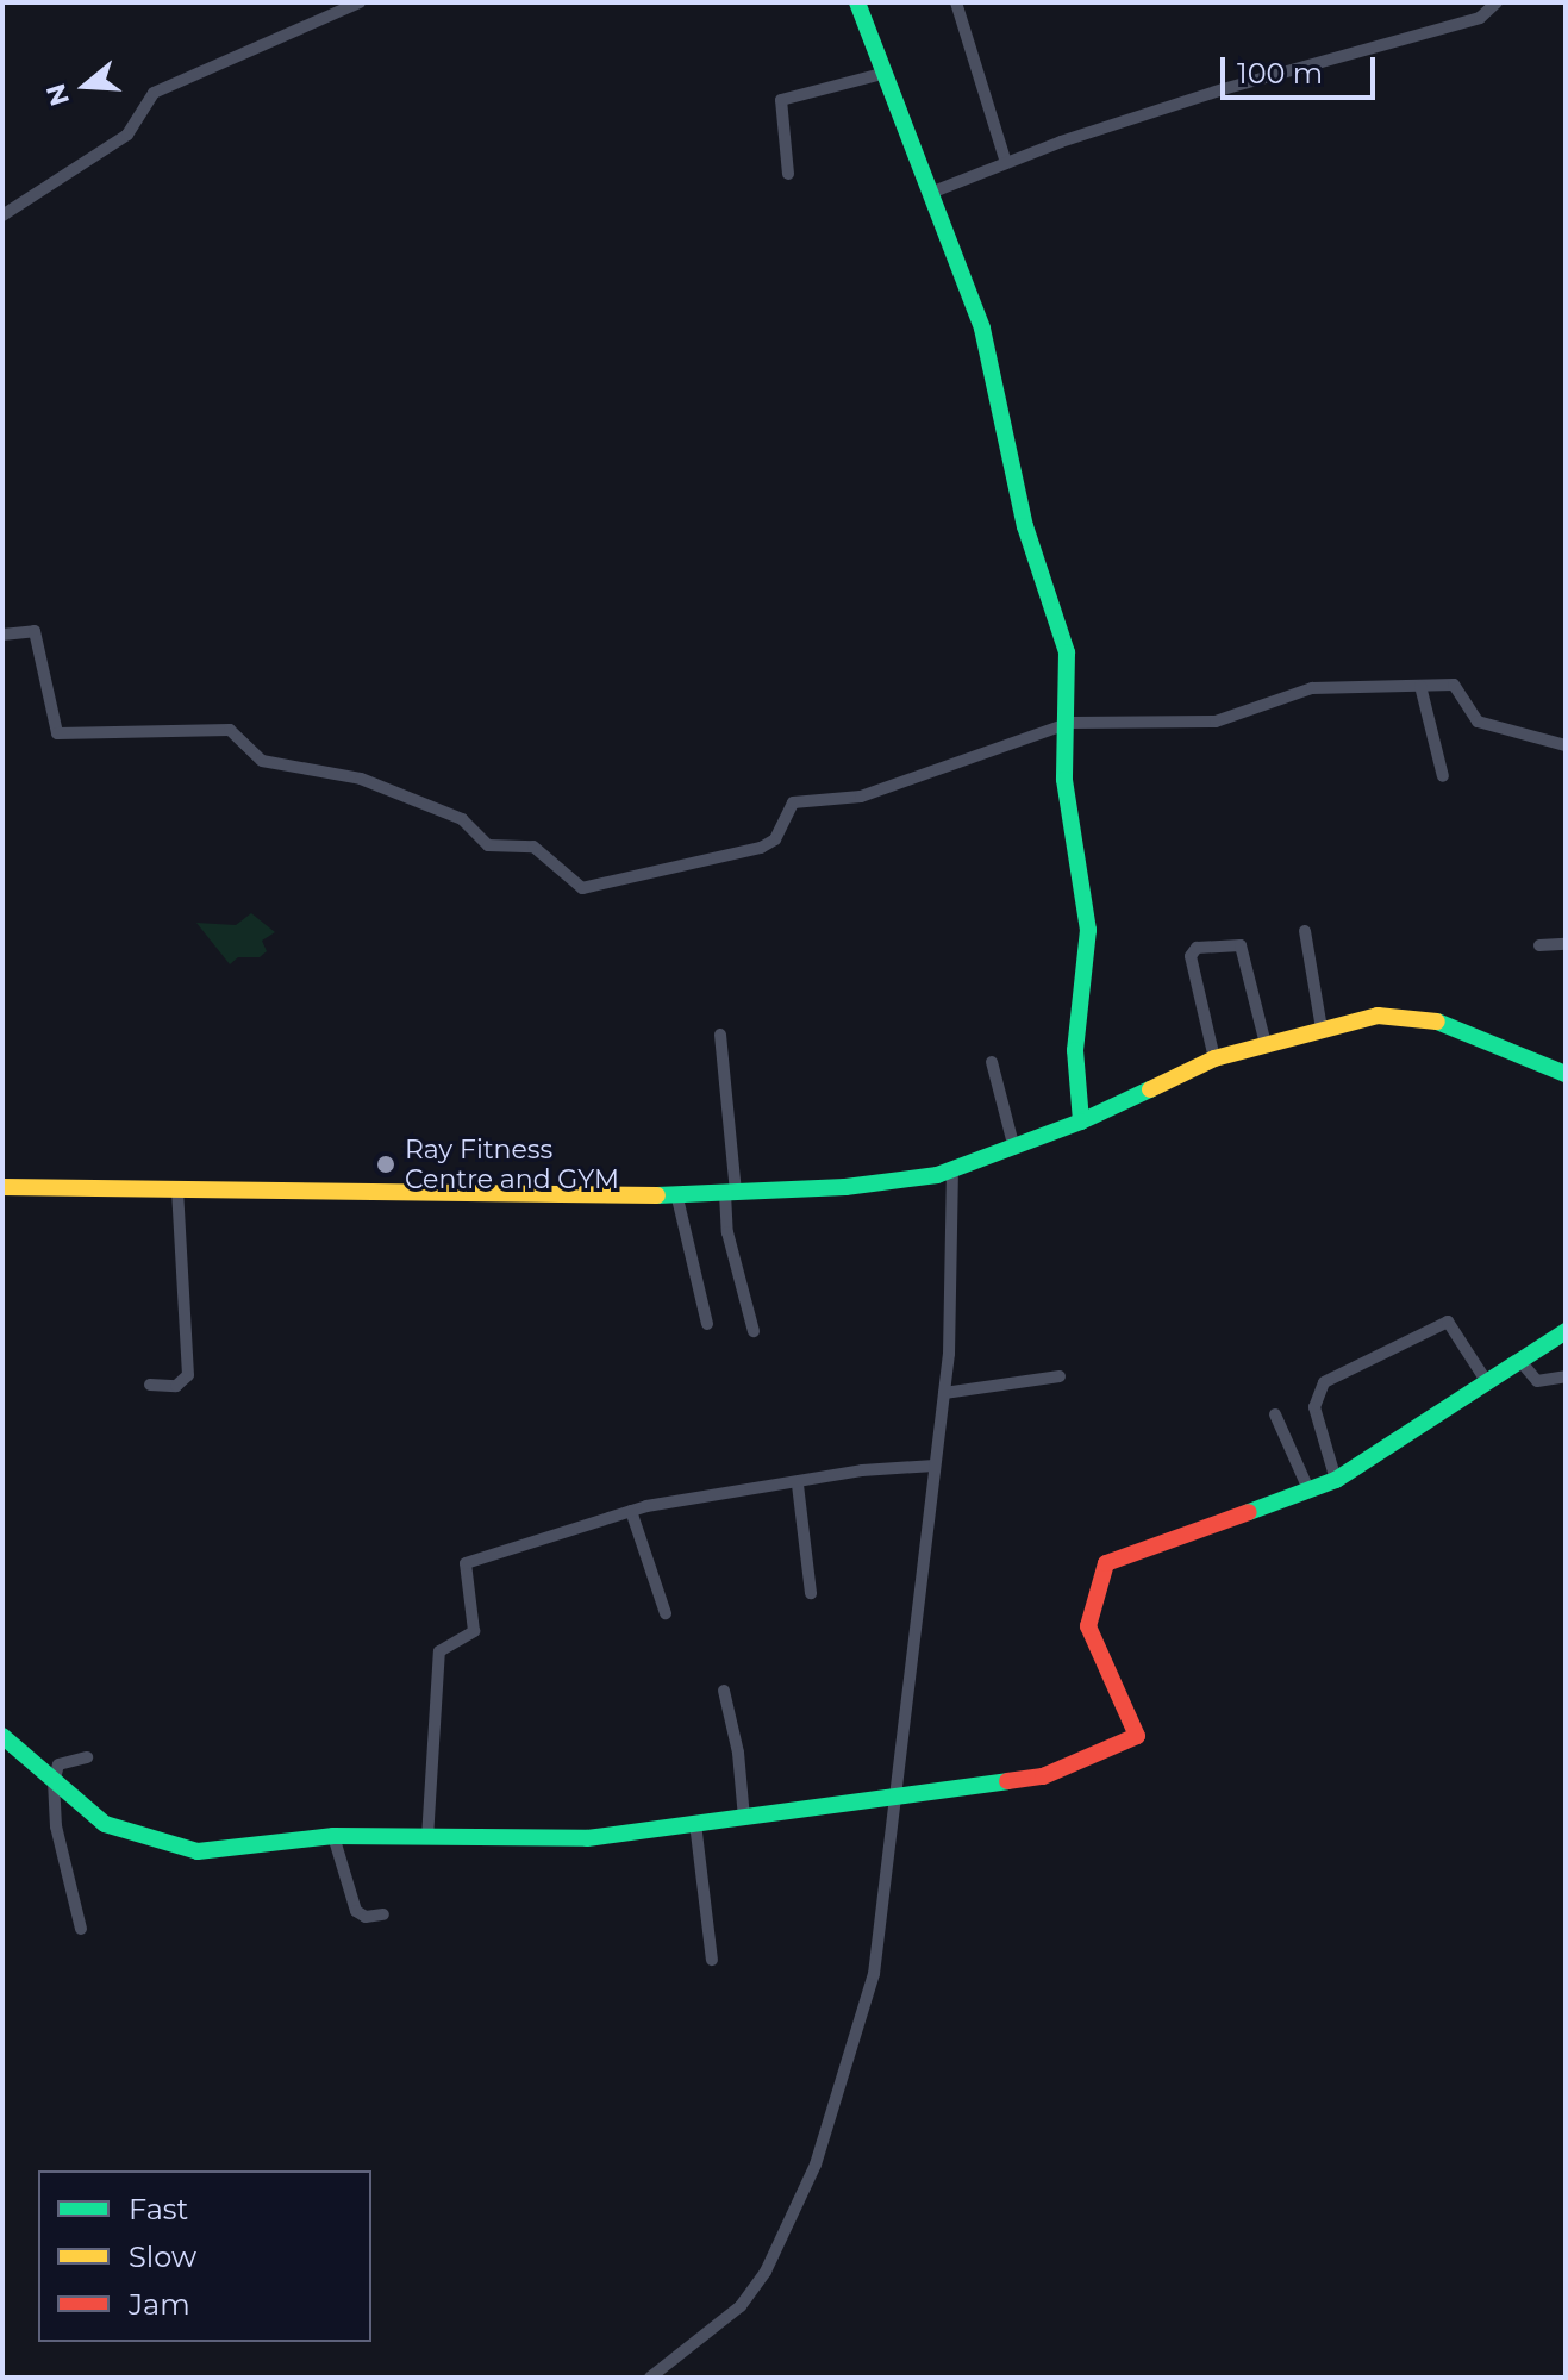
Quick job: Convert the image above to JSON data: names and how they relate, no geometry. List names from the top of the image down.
{
  "places": ["Ray Fitness Centre and GYM"],
  "legend": ["Fast", "Slow", "Jam"],
  "scale_bar": "100 m",
  "north": "left"
}
